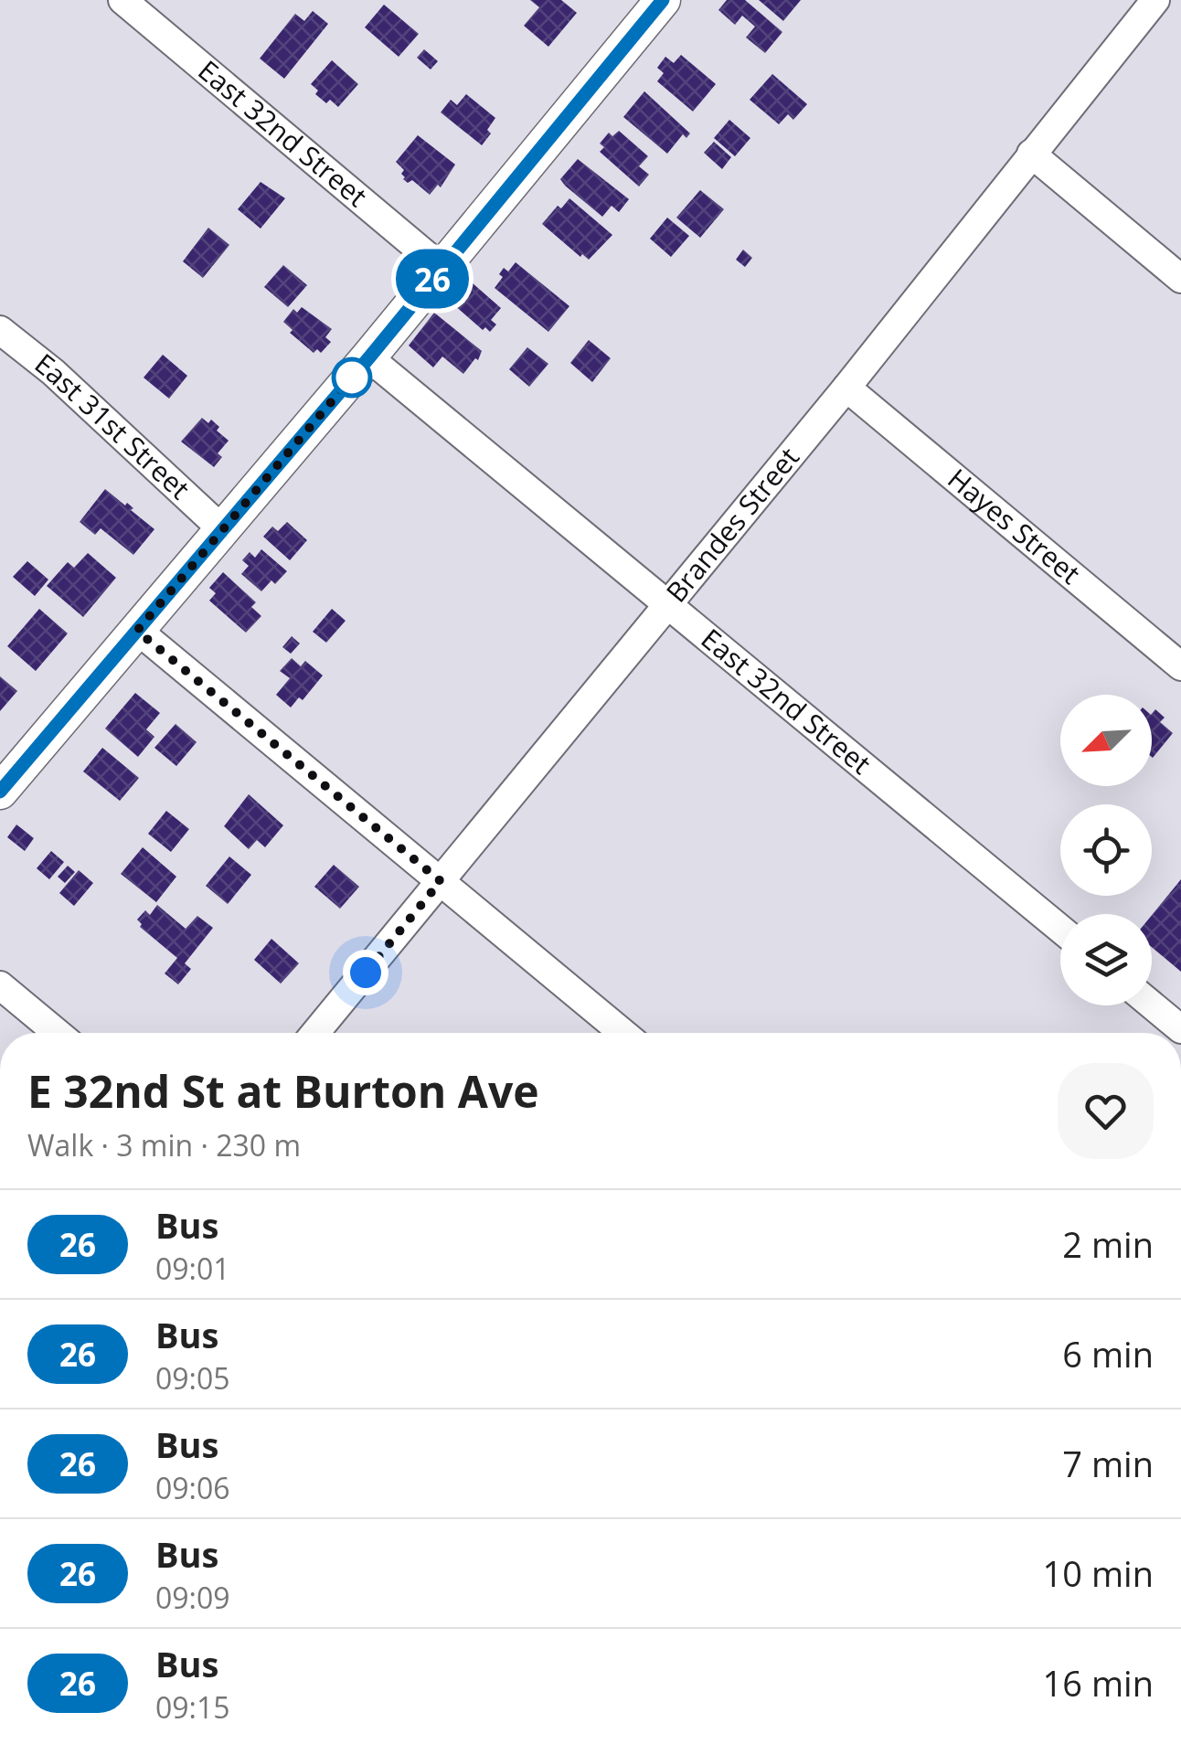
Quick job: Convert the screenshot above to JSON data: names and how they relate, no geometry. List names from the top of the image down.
{
  "streets": {
    "street": [
      "East 32nd Street",
      "East 31st Street",
      "Brandes Street",
      "Hayes Street"
    ]
  },
  "crossings": [
    ["East 32nd Street", "Brandes Street"],
    ["Brandes Street", "Hayes Street"]
  ],
  "lines": ["bus line 26"],
  "north": "bottom left",
  "page": {
    "on_map": "26",
    "heading": ["E 32nd St at Burton Ave", "Walk · 3 min · 230 m"],
    "list": [
      {
        "mark": "26",
        "name": "Bus",
        "note": "09:01",
        "value": "2 min"
      },
      {
        "mark": "26",
        "name": "Bus",
        "note": "09:05",
        "value": "6 min"
      },
      {
        "mark": "26",
        "name": "Bus",
        "note": "09:06",
        "value": "7 min"
      },
      {
        "mark": "26",
        "name": "Bus",
        "note": "09:09",
        "value": "10 min"
      },
      {
        "mark": "26",
        "name": "Bus",
        "note": "09:15",
        "value": "16 min"
      }
    ]
  }
}
